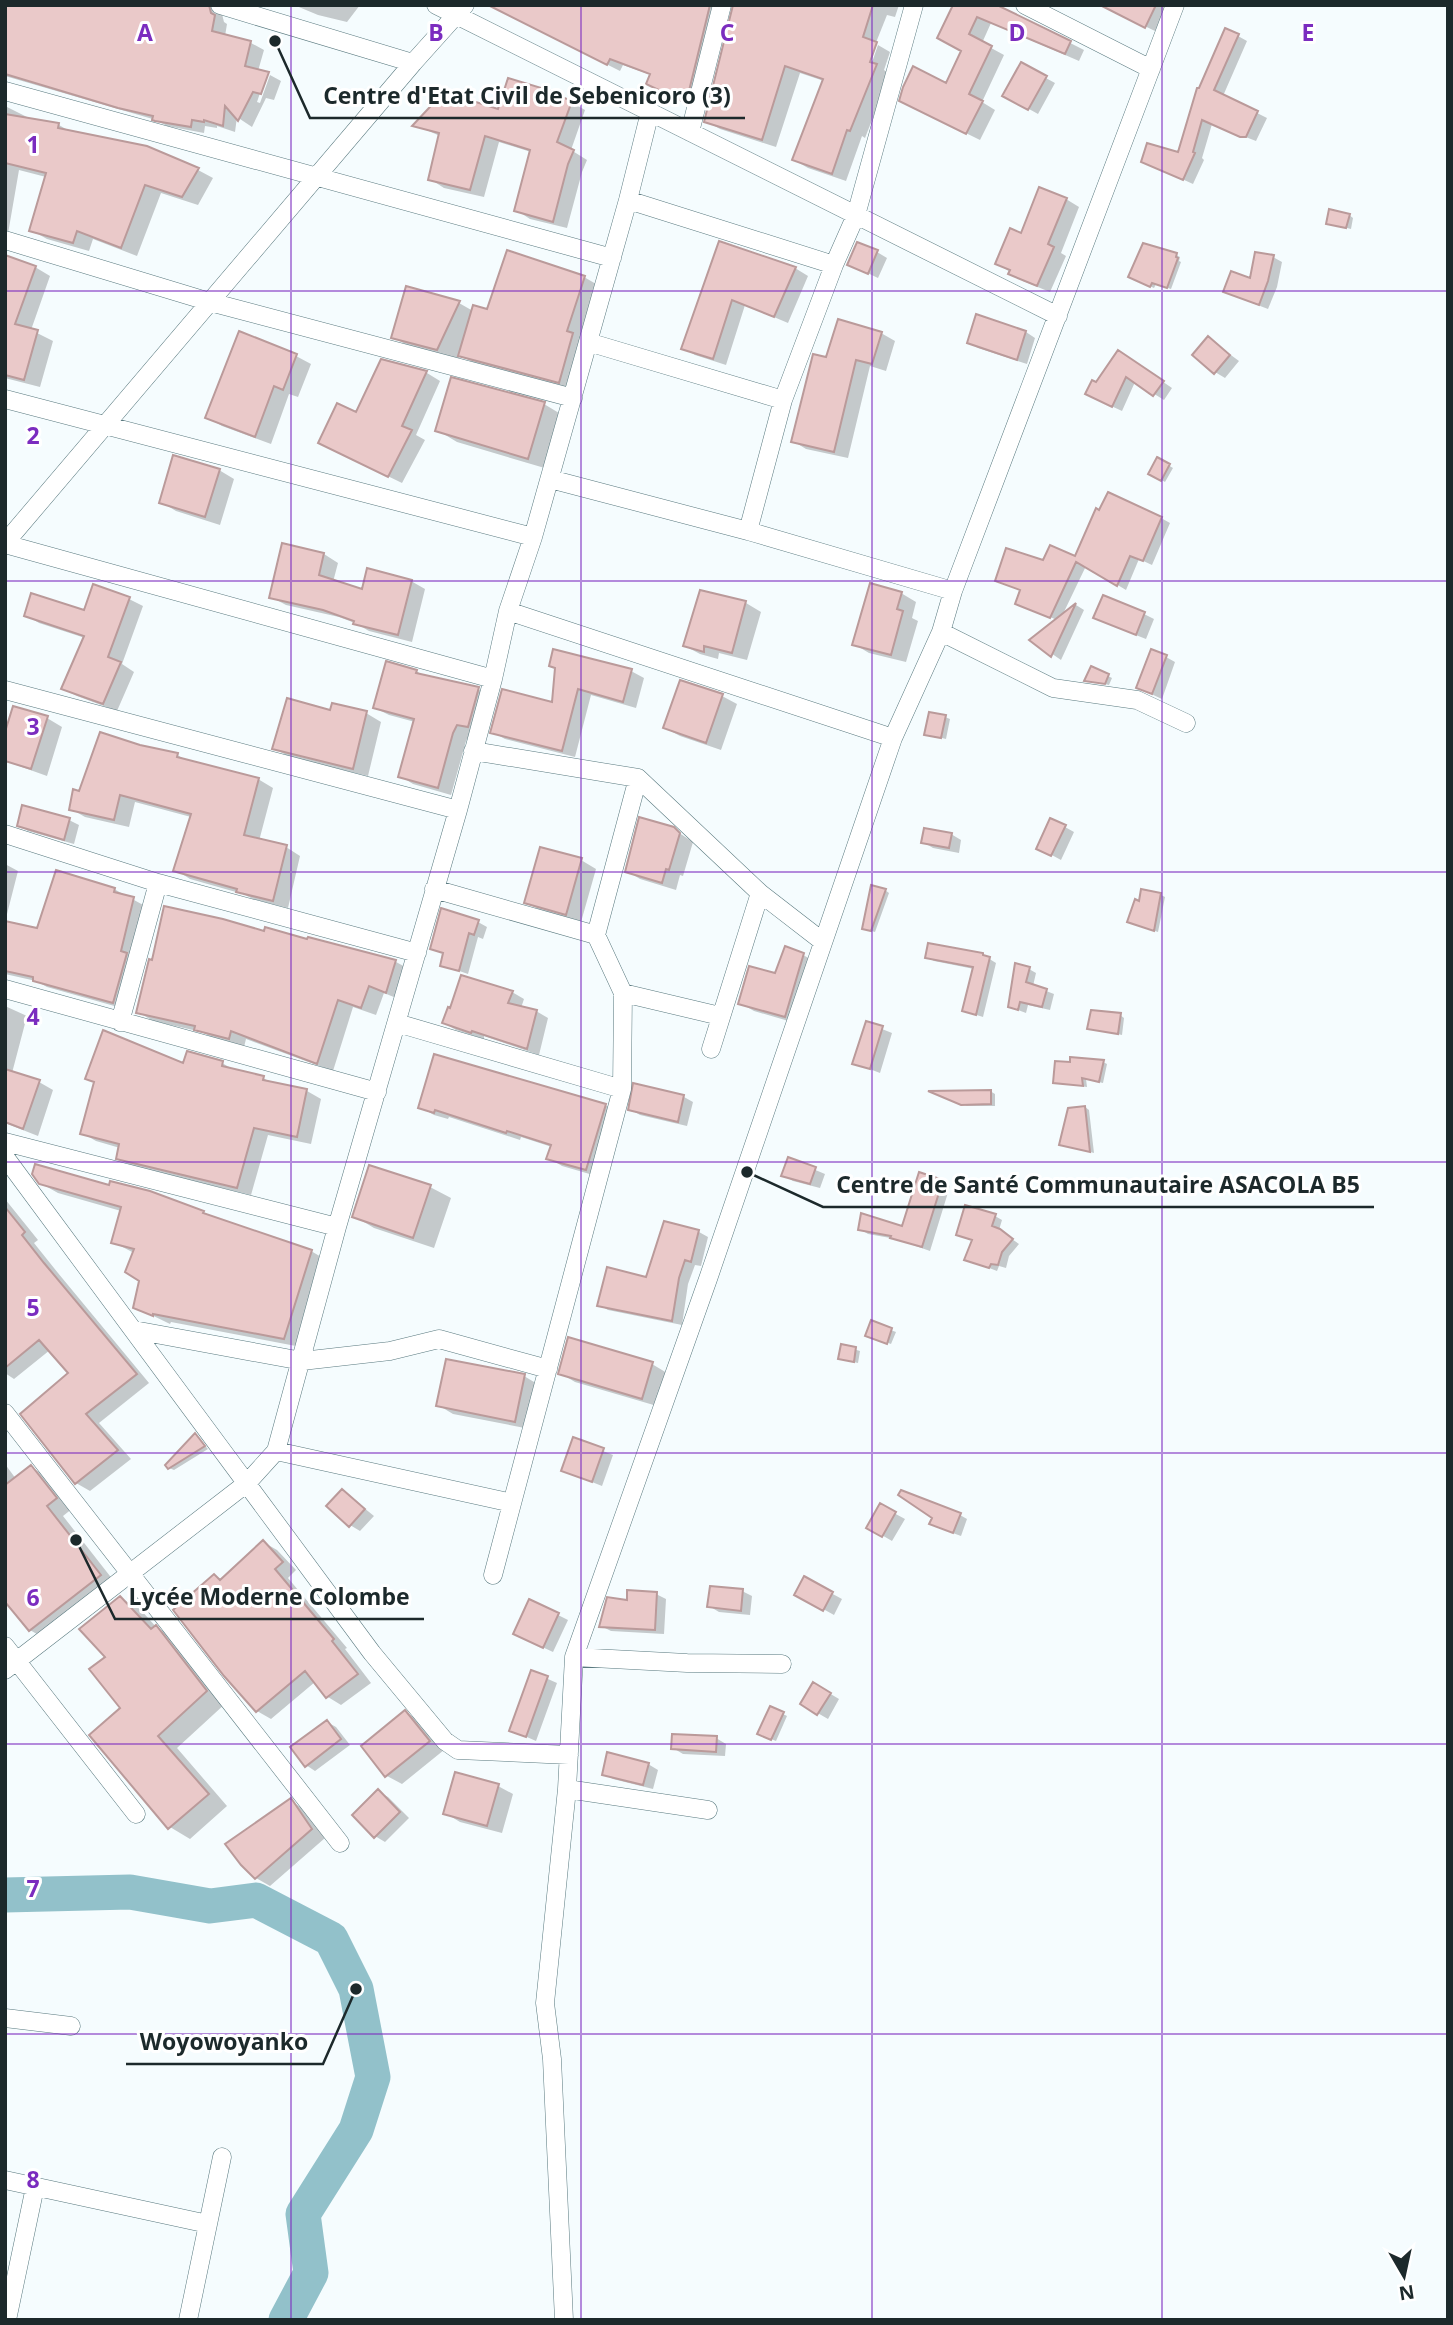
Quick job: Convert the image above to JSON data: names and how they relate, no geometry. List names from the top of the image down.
{
  "places": [
    "Centre d'Etat Civil de Sebenicoro (3)",
    "Centre de Santé Communautaire ASACOLA B5",
    "Lycée Moderne Colombe",
    "Woyowoyanko"
  ],
  "north": "bottom",
  "grid": {
    "columns": [
      "A",
      "B",
      "C",
      "D",
      "E"
    ],
    "rows": [
      "1",
      "2",
      "3",
      "4",
      "5",
      "6",
      "7",
      "8"
    ]
  }
}
